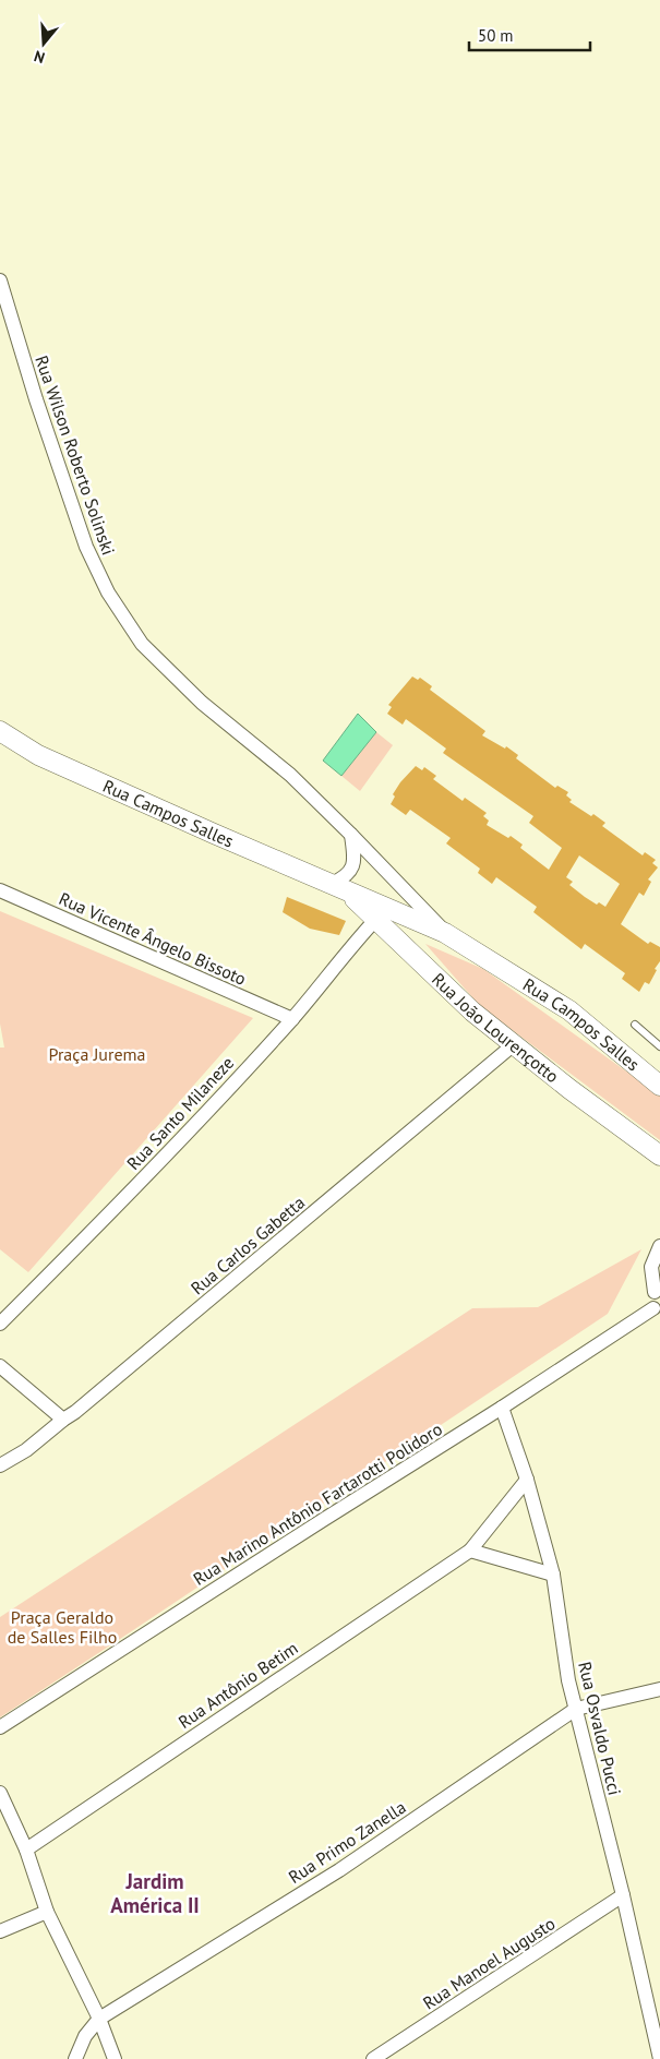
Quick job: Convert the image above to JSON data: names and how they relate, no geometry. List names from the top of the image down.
{
  "streets": {
    "main road": ["Rua Campos Salles", "Rua João Lourençotto"],
    "street": [
      "Rua Wilson Roberto Solinski",
      "Rua Vicente Ângelo Bissoto",
      "Rua Santo Milaneze",
      "Rua Carlos Gabetta",
      "Rua Marino Antônio Fartarotti Polidoro",
      "Rua Antônio Betim",
      "Rua Osvaldo Pucci",
      "Rua Primo Zanella",
      "Rua Manoel Augusto"
    ]
  },
  "crossings": [
    ["Rua Wilson Roberto Solinski", "Rua Campos Salles"],
    ["Rua Campos Salles", "Rua João Lourençotto"],
    ["Rua Campos Salles", "Rua Santo Milaneze"],
    ["Rua Vicente Ângelo Bissoto", "Rua Santo Milaneze"],
    ["Rua João Lourençotto", "Rua Santo Milaneze"],
    ["Rua João Lourençotto", "Rua Carlos Gabetta"],
    ["Rua Marino Antônio Fartarotti Polidoro", "Rua Osvaldo Pucci"],
    ["Rua Antônio Betim", "Rua Osvaldo Pucci"],
    ["Rua Osvaldo Pucci", "Rua Primo Zanella"],
    ["Rua Osvaldo Pucci", "Rua Manoel Augusto"]
  ],
  "districts": ["Jardim América II"],
  "parks": ["Praça Jurema", "Praça Geraldo de Salles Filho"],
  "scale_bar": "50 m",
  "north": "bottom"
}
